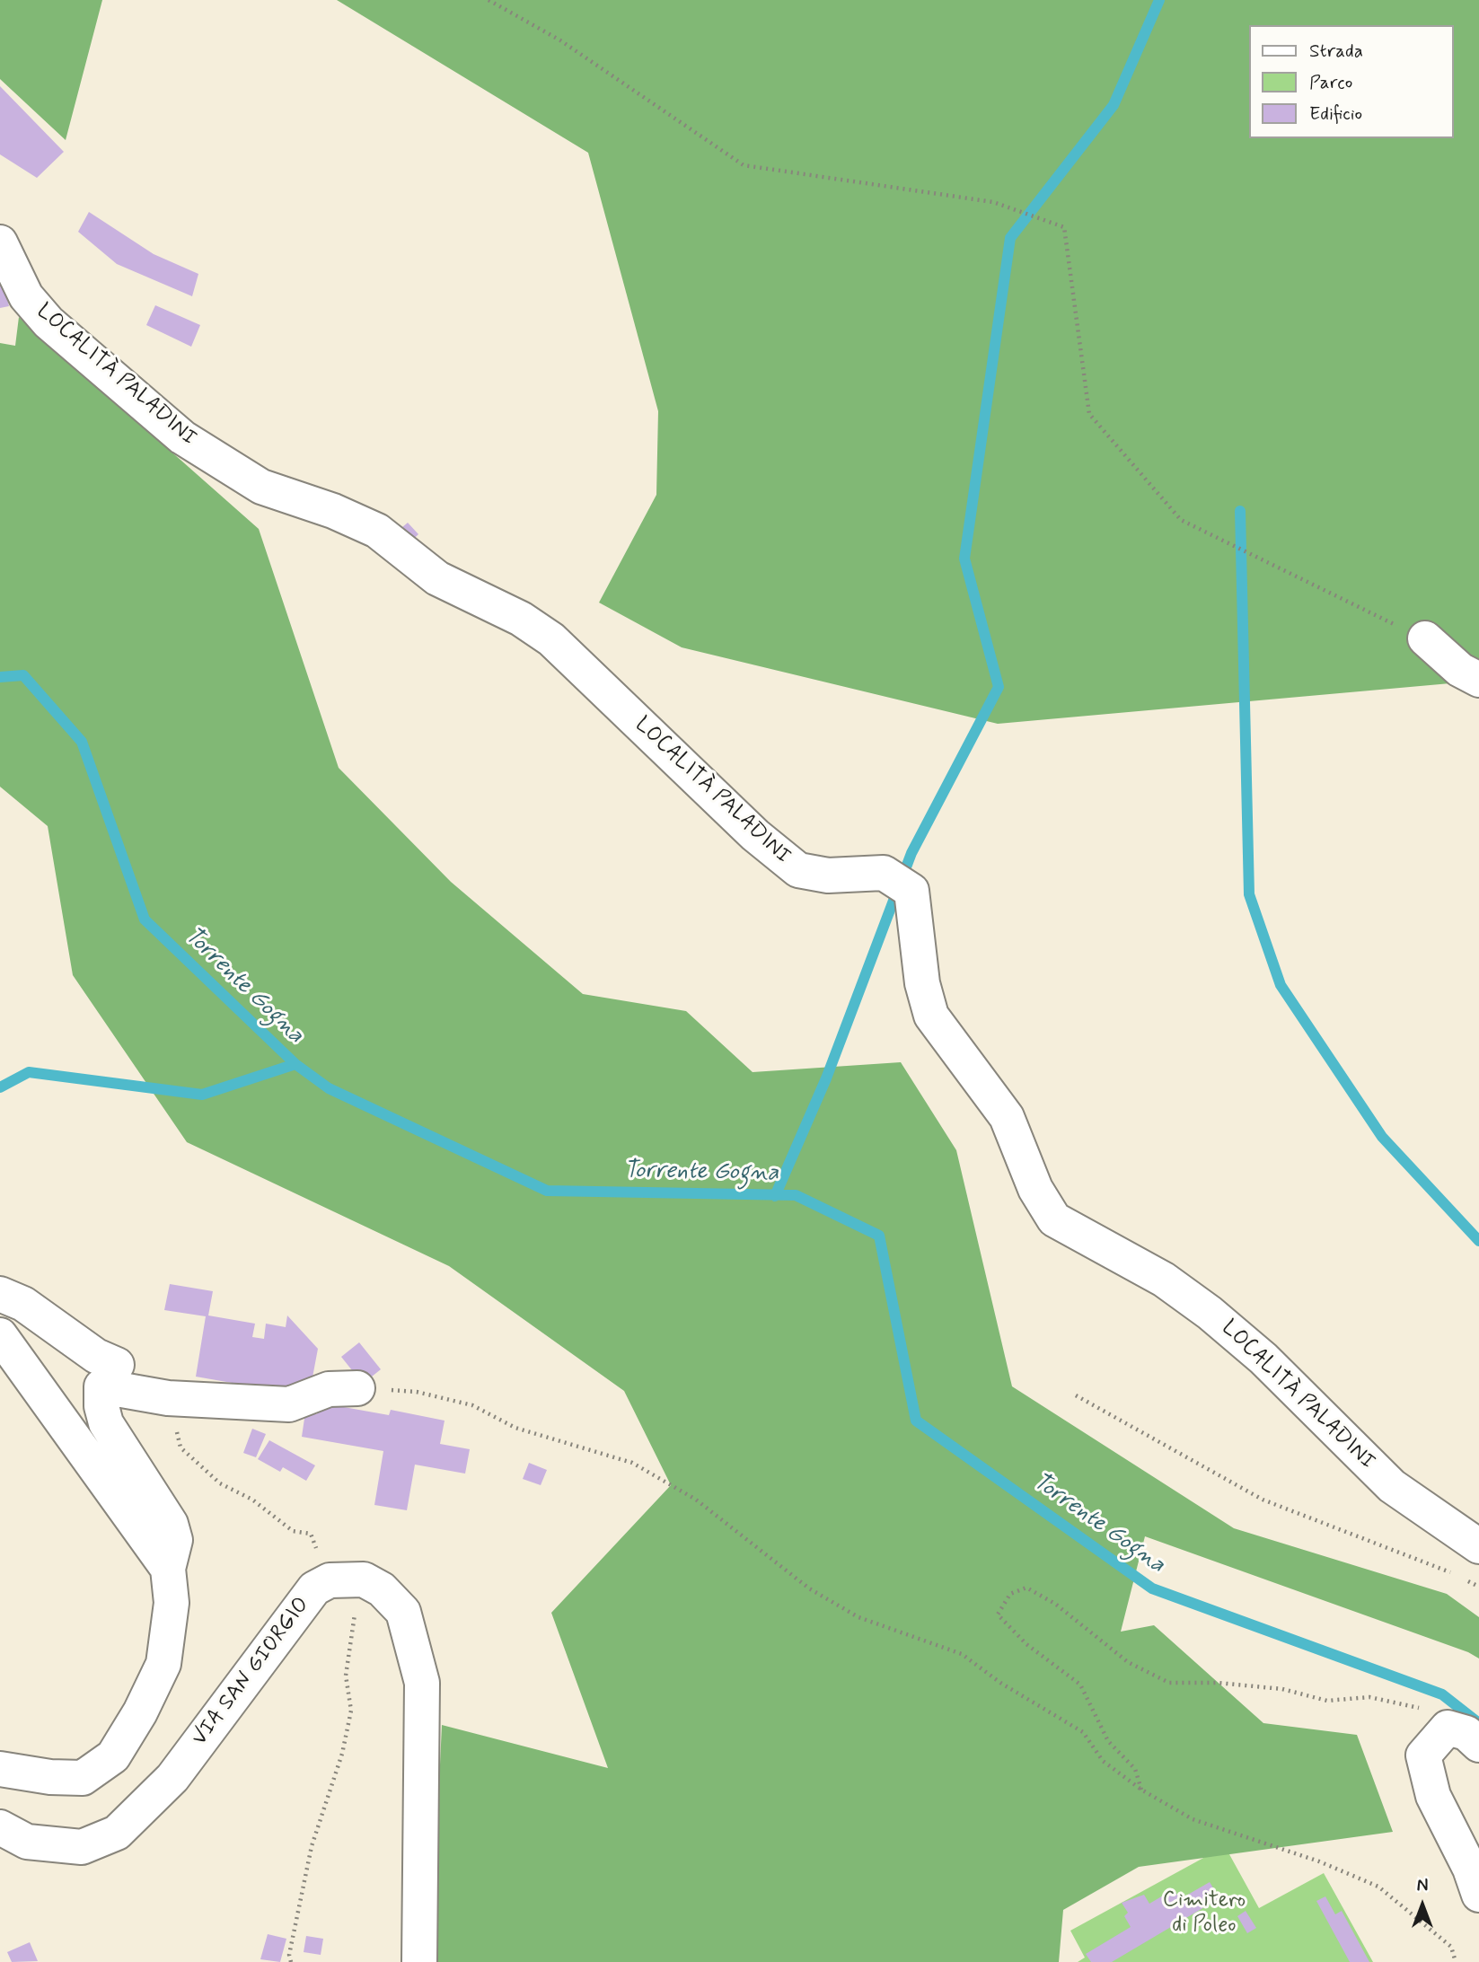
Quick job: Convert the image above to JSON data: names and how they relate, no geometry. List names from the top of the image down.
{
  "streets": {
    "street": ["LOCALITÀ PALADINI", "VIA SAN GIORGIO"]
  },
  "water": ["Torrente Gogna"],
  "parks": ["Cimitero di Poleo"],
  "legend": ["Strada", "Parco", "Edificio"],
  "north": "top"
}
